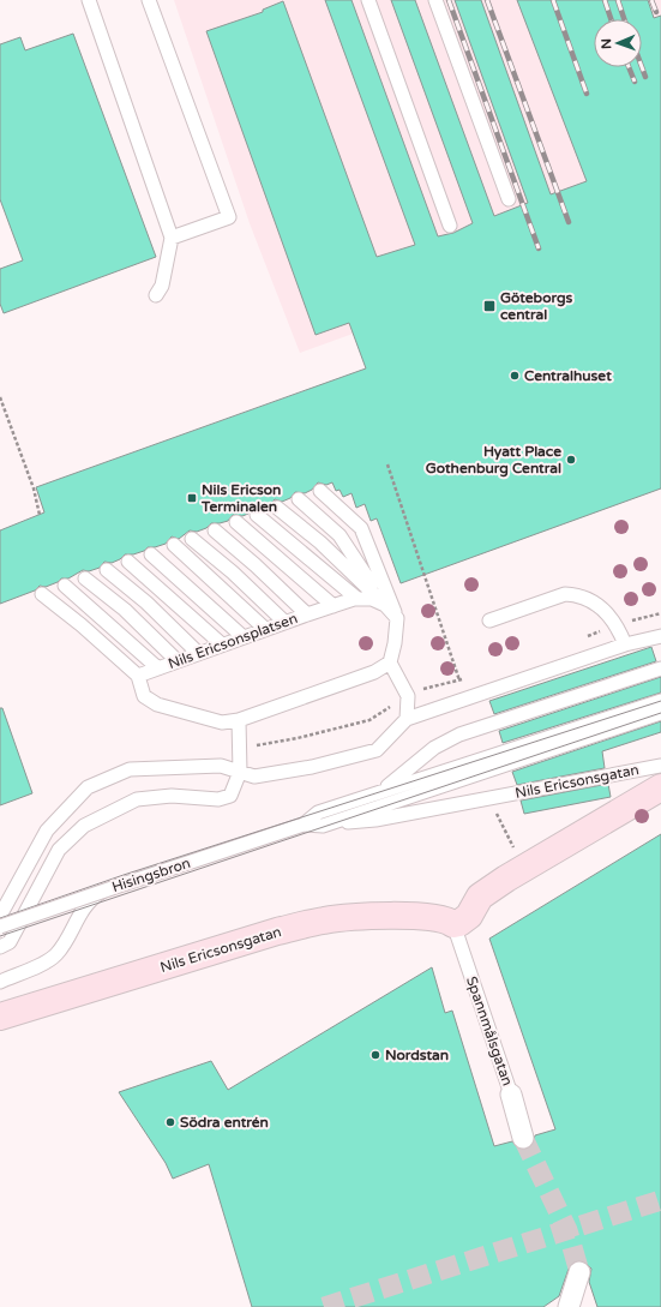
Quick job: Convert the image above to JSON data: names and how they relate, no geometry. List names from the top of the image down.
{
  "streets": {
    "main road": ["Nils Ericsonsgatan"],
    "street": ["Spannmålsgatan"],
    "lane": ["Nils Ericsonsplatsen", "Hisingsbron"]
  },
  "crossings": [
    ["Nils Ericsonsgatan", "Hisingsbron"],
    ["Nils Ericsonsgatan", "Spannmålsgatan"]
  ],
  "places": {
    "transit": ["Göteborgs central", "Nils Ericson Terminalen"],
    "other": [
      "Centralhuset",
      "Hyatt Place Gothenburg Central",
      "Nordstan",
      "Södra entrén"
    ]
  },
  "north": "left"
}
